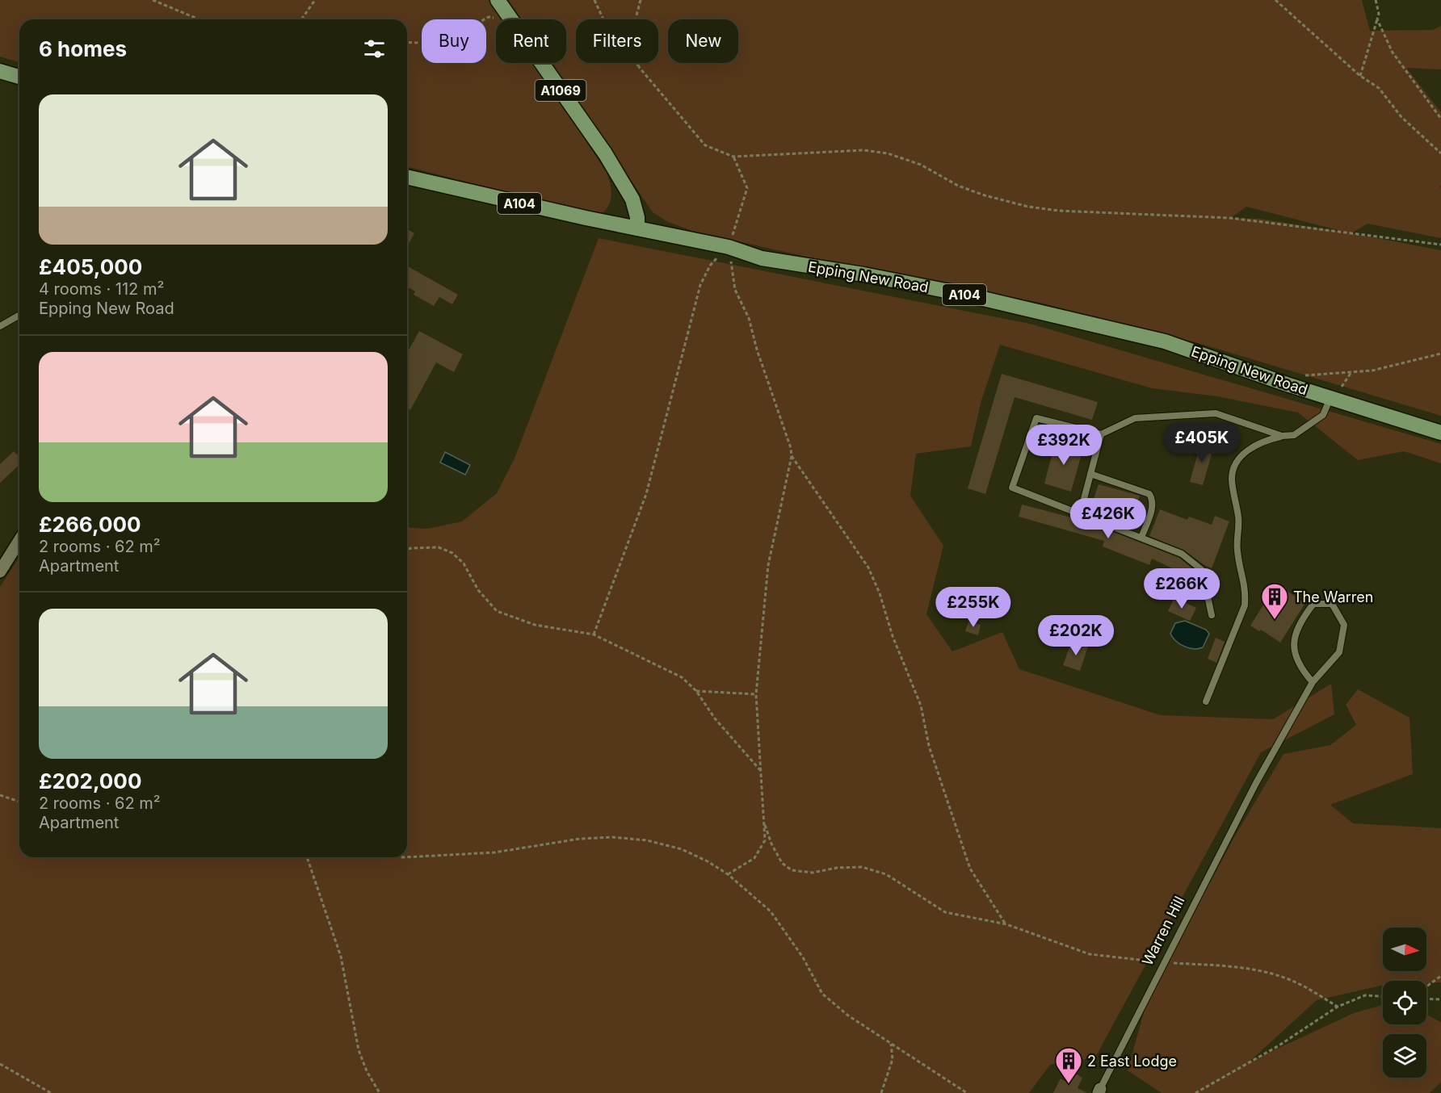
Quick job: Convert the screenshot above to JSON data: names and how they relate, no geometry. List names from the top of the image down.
{
  "streets": {
    "main road": ["A1069", "A104", "Epping New Road"],
    "lane": ["Warren Hill"]
  },
  "crossings": [
    ["A1069", "Epping New Road"]
  ],
  "places": {
    "building": ["The Warren", "2 East Lodge"]
  },
  "north": "right",
  "page": {
    "chip": [
      "Buy",
      "Rent",
      "Filters",
      "New"
    ],
    "heading": "6 homes",
    "list": [
      {
        "name": "£405,000",
        "note": "4 rooms · 112 m² · Epping New Road"
      },
      {
        "name": "£266,000",
        "note": "2 rooms · 62 m² · Apartment"
      },
      {
        "name": "£202,000",
        "note": "2 rooms · 62 m² · Apartment"
      }
    ],
    "price": [
      "£405K",
      "£392K",
      "£426K",
      "£266K",
      "£255K",
      "£202K"
    ]
  }
}
